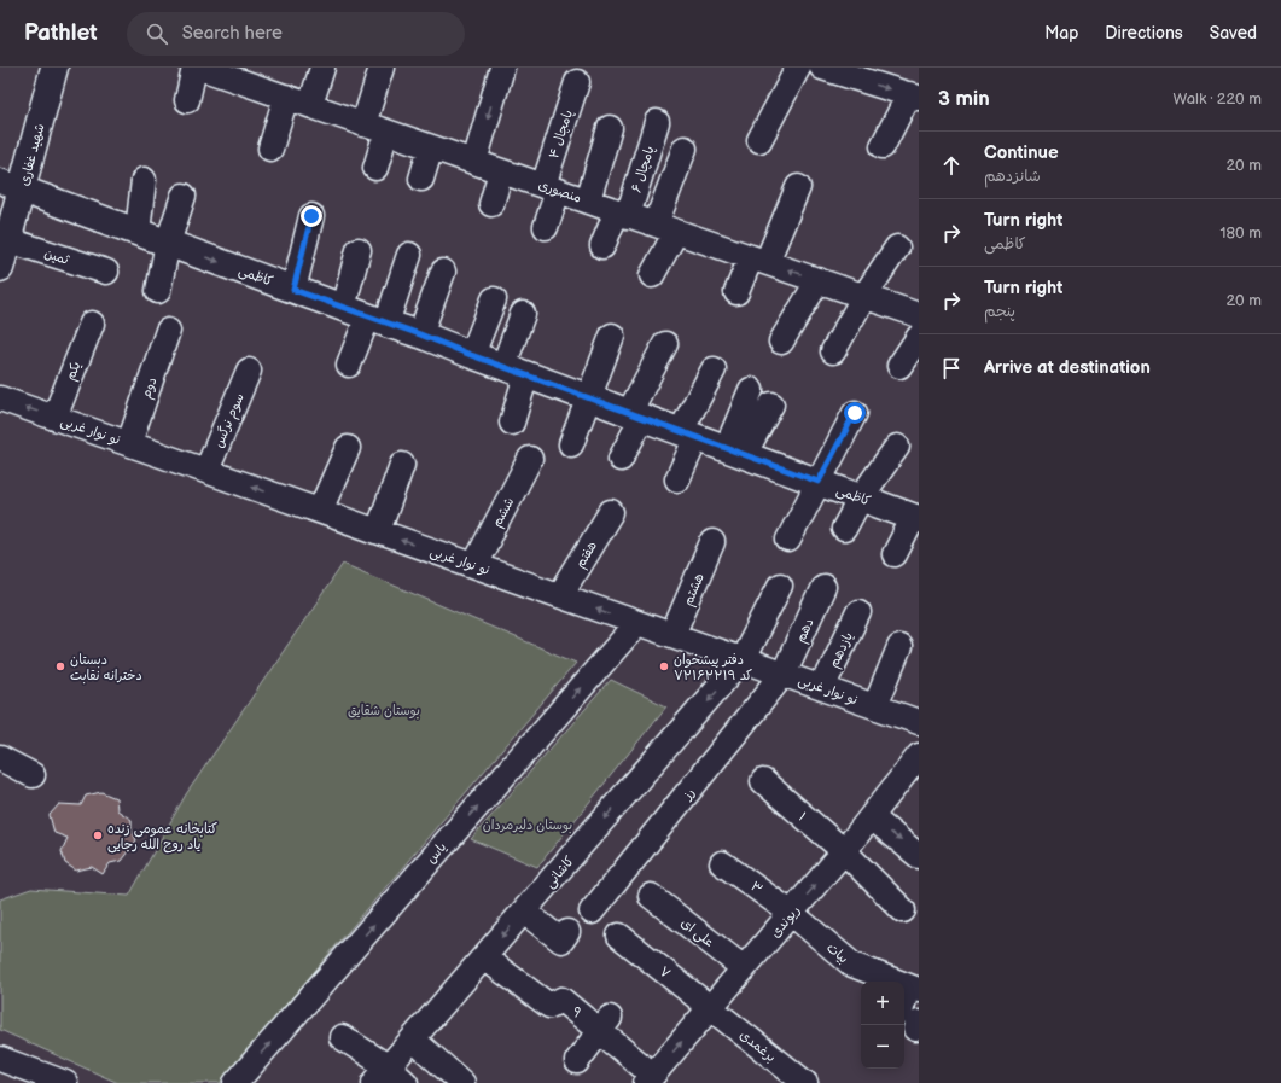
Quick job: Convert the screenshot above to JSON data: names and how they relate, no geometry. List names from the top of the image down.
{
  "streets": {
    "street": [
      "پامچال ۴",
      "شهید غفاری",
      "۶ پامچال",
      "منصوری",
      "ثمین",
      "کاظمی",
      "یکم",
      "دوم",
      "سوم نرگس",
      "نو نوار غربی",
      "ششم",
      "هفتم",
      "هشتم",
      "دهم",
      "یازدهم",
      "رز",
      "۱",
      "یاس",
      "کاشانی",
      "۳",
      "ریوندی",
      "علی ای",
      "بیات",
      "۷",
      "۹",
      "برغمدی"
    ]
  },
  "crossings": [
    ["پامچال ۴", "منصوری"],
    ["شهید غفاری", "ثمین"],
    ["شهید غفاری", "کاظمی"],
    ["۶ پامچال", "منصوری"],
    ["یکم", "نو نوار غربی"],
    ["دوم", "نو نوار غربی"],
    ["سوم نرگس", "نو نوار غربی"],
    ["نو نوار غربی", "ششم"],
    ["نو نوار غربی", "هفتم"],
    ["نو نوار غربی", "هشتم"],
    ["نو نوار غربی", "دهم"],
    ["نو نوار غربی", "یازدهم"],
    ["نو نوار غربی", "رز"],
    ["نو نوار غربی", "یاس"],
    ["نو نوار غربی", "کاشانی"],
    ["دهم", "رز"],
    ["۱", "ریوندی"],
    ["کاشانی", "۹"],
    ["۳", "ریوندی"],
    ["۳", "بیات"],
    ["ریوندی", "علی ای"],
    ["ریوندی", "بیات"],
    ["ریوندی", "۷"],
    ["ریوندی", "۹"],
    ["ریوندی", "برغمدی"],
    ["۷", "برغمدی"]
  ],
  "one_way": [
    "نو نوار غربی",
    "یاس",
    "کاشانی",
    "ریوندی"
  ],
  "parks": ["بوستان شقایق", "بوستان دلیرمردان"],
  "places": ["دبستان دخترانه نقابت", "دفتر پیشخوان کد ۷۲۱۶۲۲۱۹", "کتابخانه عمومی زنده یاد روح الله رجایی"],
  "page": {
    "header": "Pathlet",
    "search": "Search here",
    "nav": ["Map", "Directions", "Saved"],
    "heading": ["3 min", "Walk · 220 m"],
    "list": [
      ["Continue", "شانزدهم", "20 m"],
      ["Turn right", "کاظمی", "180 m"],
      ["Turn right", "پنجم", "20 m"],
      "Arrive at destination"
    ],
    "map_buttons": ["+", "−"]
  }
}
